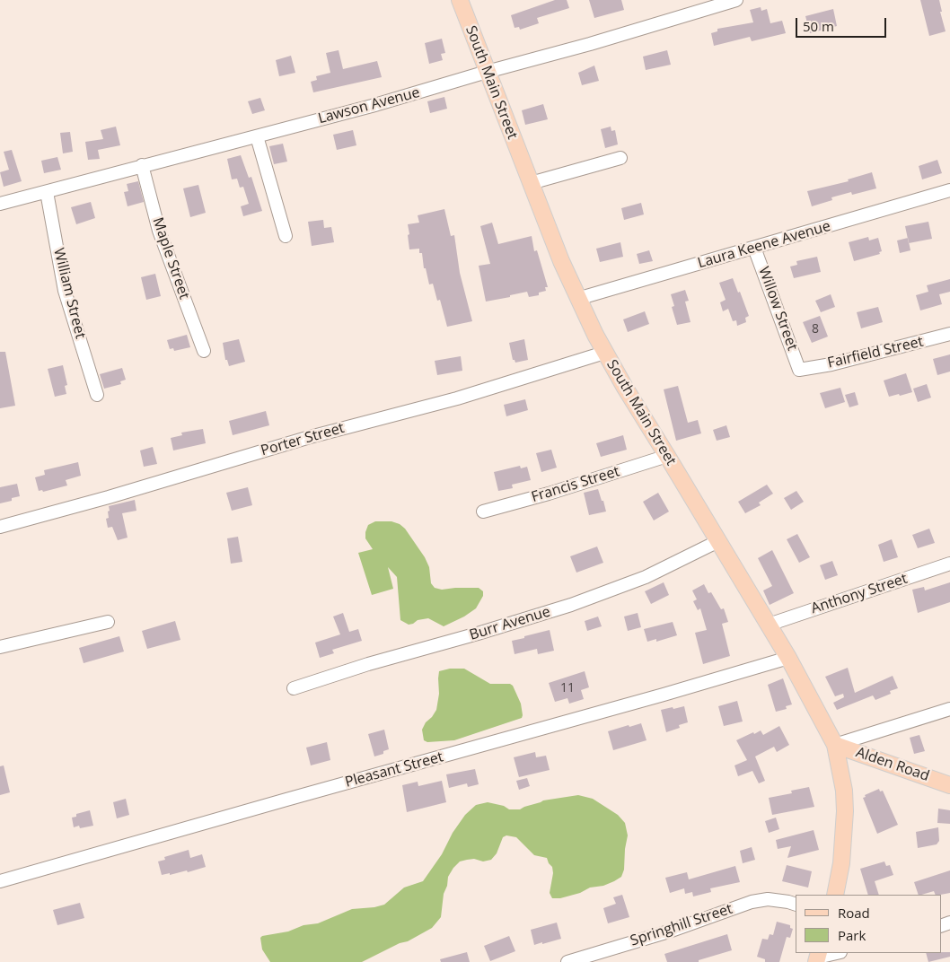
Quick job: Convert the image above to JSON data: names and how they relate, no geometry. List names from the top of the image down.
{
  "streets": {
    "main road": ["South Main Street", "Alden Road"],
    "street": [
      "Lawson Avenue",
      "Laura Keene Avenue",
      "Maple Street",
      "William Street",
      "Willow Street",
      "Fairfield Street",
      "Porter Street",
      "Francis Street",
      "Anthony Street",
      "Burr Avenue",
      "Pleasant Street",
      "Springhill Street"
    ]
  },
  "crossings": [
    ["South Main Street", "Lawson Avenue"],
    ["South Main Street", "Laura Keene Avenue"],
    ["South Main Street", "Porter Street"],
    ["South Main Street", "Francis Street"],
    ["South Main Street", "Anthony Street"],
    ["South Main Street", "Burr Avenue"],
    ["South Main Street", "Alden Road"],
    ["South Main Street", "Pleasant Street"],
    ["Lawson Avenue", "Maple Street"],
    ["Lawson Avenue", "William Street"],
    ["Laura Keene Avenue", "Willow Street"],
    ["Willow Street", "Fairfield Street"]
  ],
  "house_numbers": ["8", "11"],
  "legend": ["Road", "Park"],
  "scale_bar": "50 m"
}
